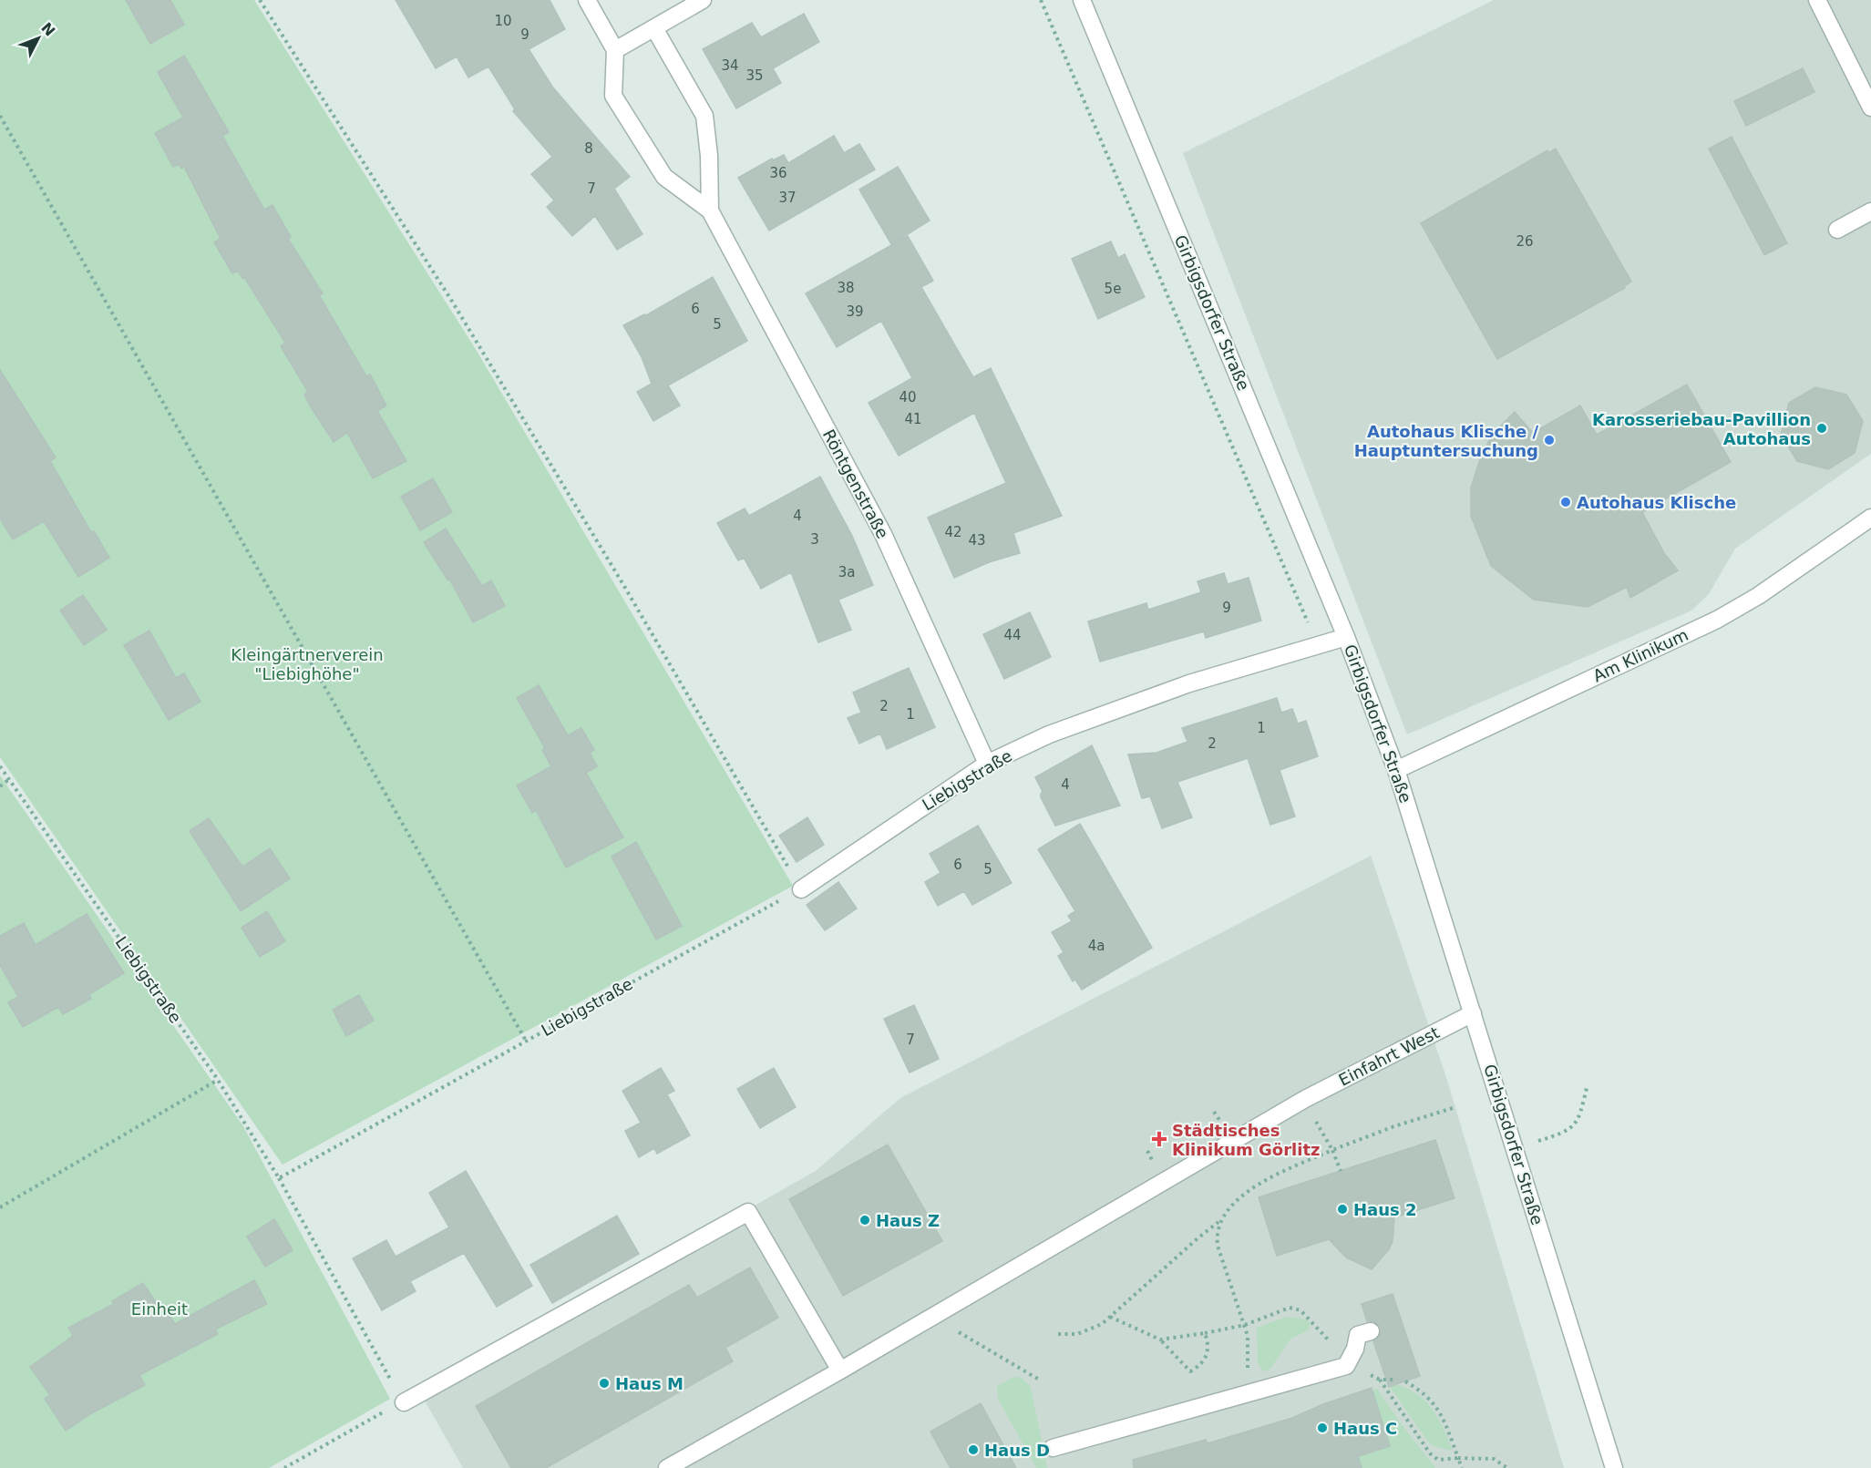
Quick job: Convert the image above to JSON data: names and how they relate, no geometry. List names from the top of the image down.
{
  "streets": {
    "street": [
      "Girbigsdorfer Straße",
      "Röntgenstraße",
      "Am Klinikum",
      "Liebigstraße",
      "Einfahrt West"
    ]
  },
  "crossings": [
    ["Girbigsdorfer Straße", "Am Klinikum"],
    ["Girbigsdorfer Straße", "Liebigstraße"],
    ["Girbigsdorfer Straße", "Einfahrt West"],
    ["Röntgenstraße", "Liebigstraße"]
  ],
  "parks": ["Kleingärtnerverein \"Liebighöhe\"", "Einheit"],
  "places": {
    "other": [
      "Karosseriebau-Pavillion Autohaus",
      "Autohaus Klische / Hauptuntersuchung",
      "Autohaus Klische",
      "Haus 2",
      "Haus Z",
      "Haus M",
      "Haus C",
      "Haus D"
    ],
    "health": ["Städtisches Klinikum Görlitz"]
  },
  "house_numbers": [
    "10",
    "9",
    "34",
    "35",
    "8",
    "36",
    "7",
    "37",
    "26",
    "38",
    "5e",
    "6",
    "39",
    "5",
    "40",
    "41",
    "4",
    "42",
    "3",
    "43",
    "3a",
    "9",
    "44",
    "2",
    "1",
    "1",
    "2",
    "4",
    "6",
    "5",
    "4a",
    "7"
  ],
  "north": "top right"
}
